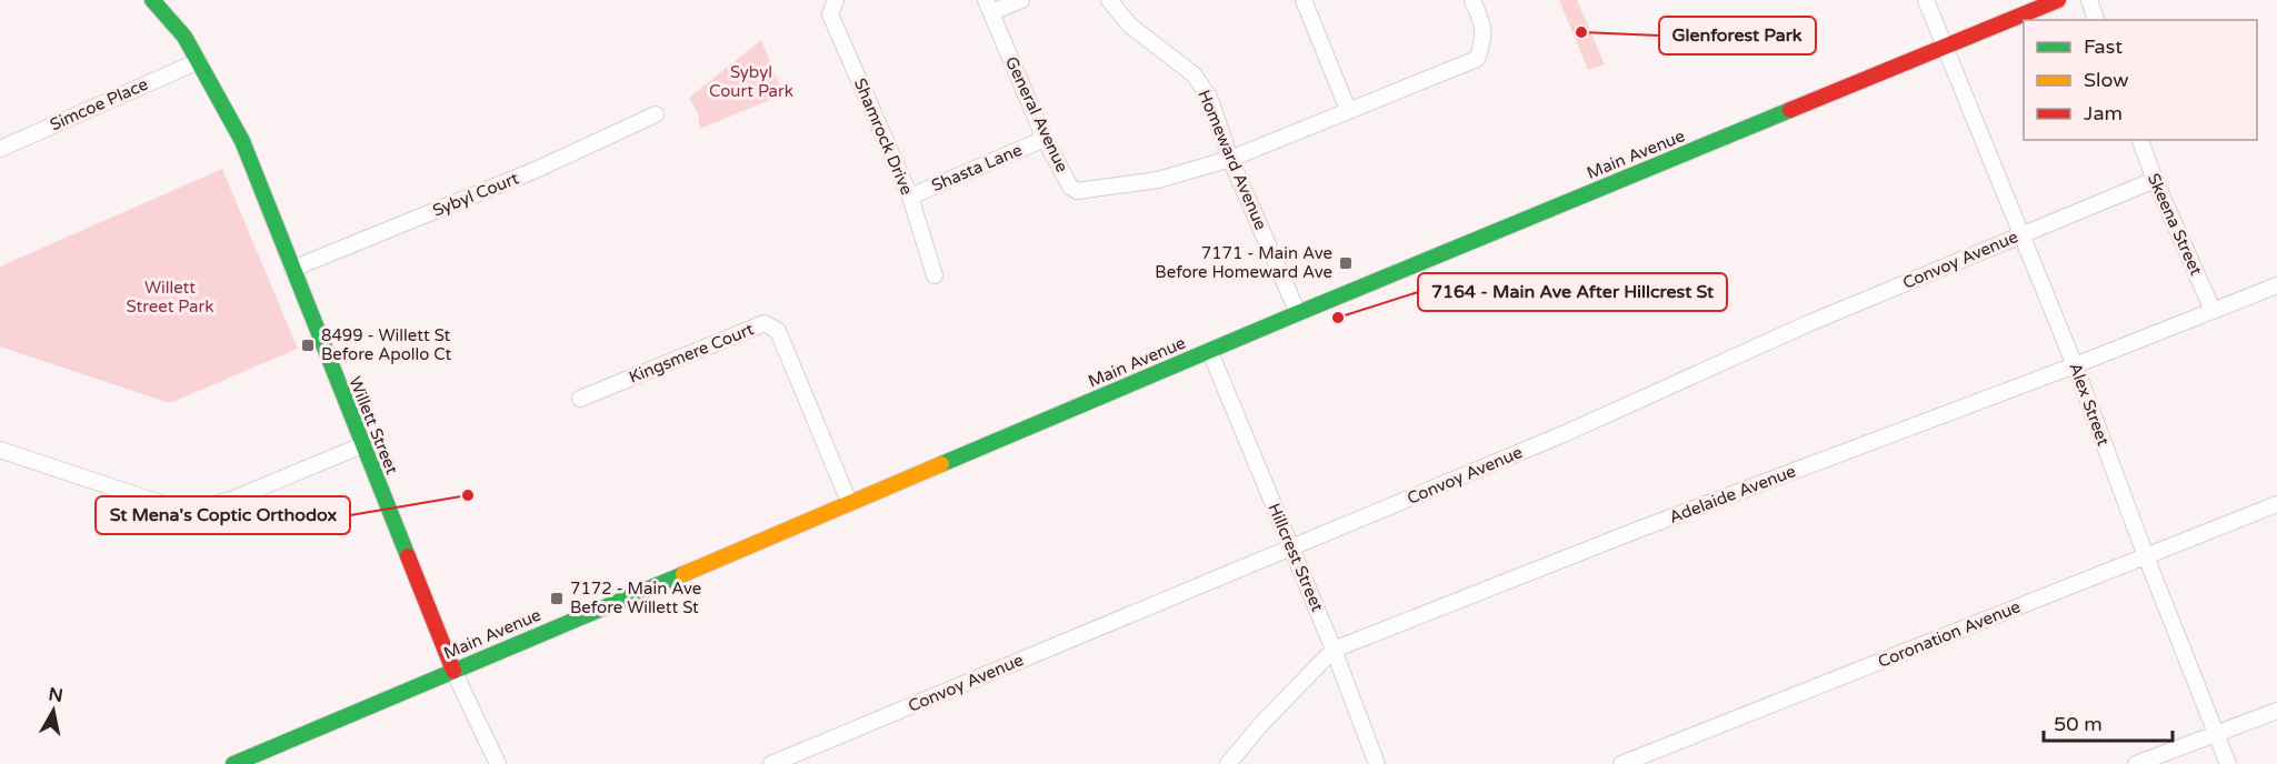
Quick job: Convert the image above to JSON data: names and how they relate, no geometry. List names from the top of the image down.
{
  "streets": {
    "street": [
      "Simcoe Place",
      "General Avenue",
      "Shamrock Drive",
      "Main Avenue",
      "Homeward Avenue",
      "Shasta Lane",
      "Sybyl Court",
      "Skeena Street",
      "Convoy Avenue",
      "Kingsmere Court",
      "Alex Street",
      "Willett Street",
      "Adelaide Avenue",
      "Hillcrest Street",
      "Coronation Avenue"
    ]
  },
  "crossings": [
    ["Simcoe Place", "Willett Street"],
    ["General Avenue", "Homeward Avenue"],
    ["General Avenue", "Shasta Lane"],
    ["Shamrock Drive", "Shasta Lane"],
    ["Main Avenue", "Homeward Avenue"],
    ["Main Avenue", "Kingsmere Court"],
    ["Main Avenue", "Alex Street"],
    ["Main Avenue", "Willett Street"],
    ["Main Avenue", "Hillcrest Street"],
    ["Sybyl Court", "Willett Street"],
    ["Skeena Street", "Convoy Avenue"],
    ["Skeena Street", "Adelaide Avenue"],
    ["Convoy Avenue", "Alex Street"],
    ["Convoy Avenue", "Hillcrest Street"],
    ["Alex Street", "Adelaide Avenue"],
    ["Alex Street", "Coronation Avenue"],
    ["Adelaide Avenue", "Hillcrest Street"]
  ],
  "parks": ["Sybyl Court Park", "Willett Street Park"],
  "places": {
    "other": ["Glenforest Park", "7164 - Main Ave After Hillcrest St", "St Mena's Coptic Orthodox"],
    "transit": ["7171 - Main Ave Before Homeward Ave", "8499 - Willett St Before Apollo Ct", "7172 - Main Ave Before Willett St"]
  },
  "legend": ["Fast", "Slow", "Jam"],
  "scale_bar": "50 m",
  "north": "top"
}
